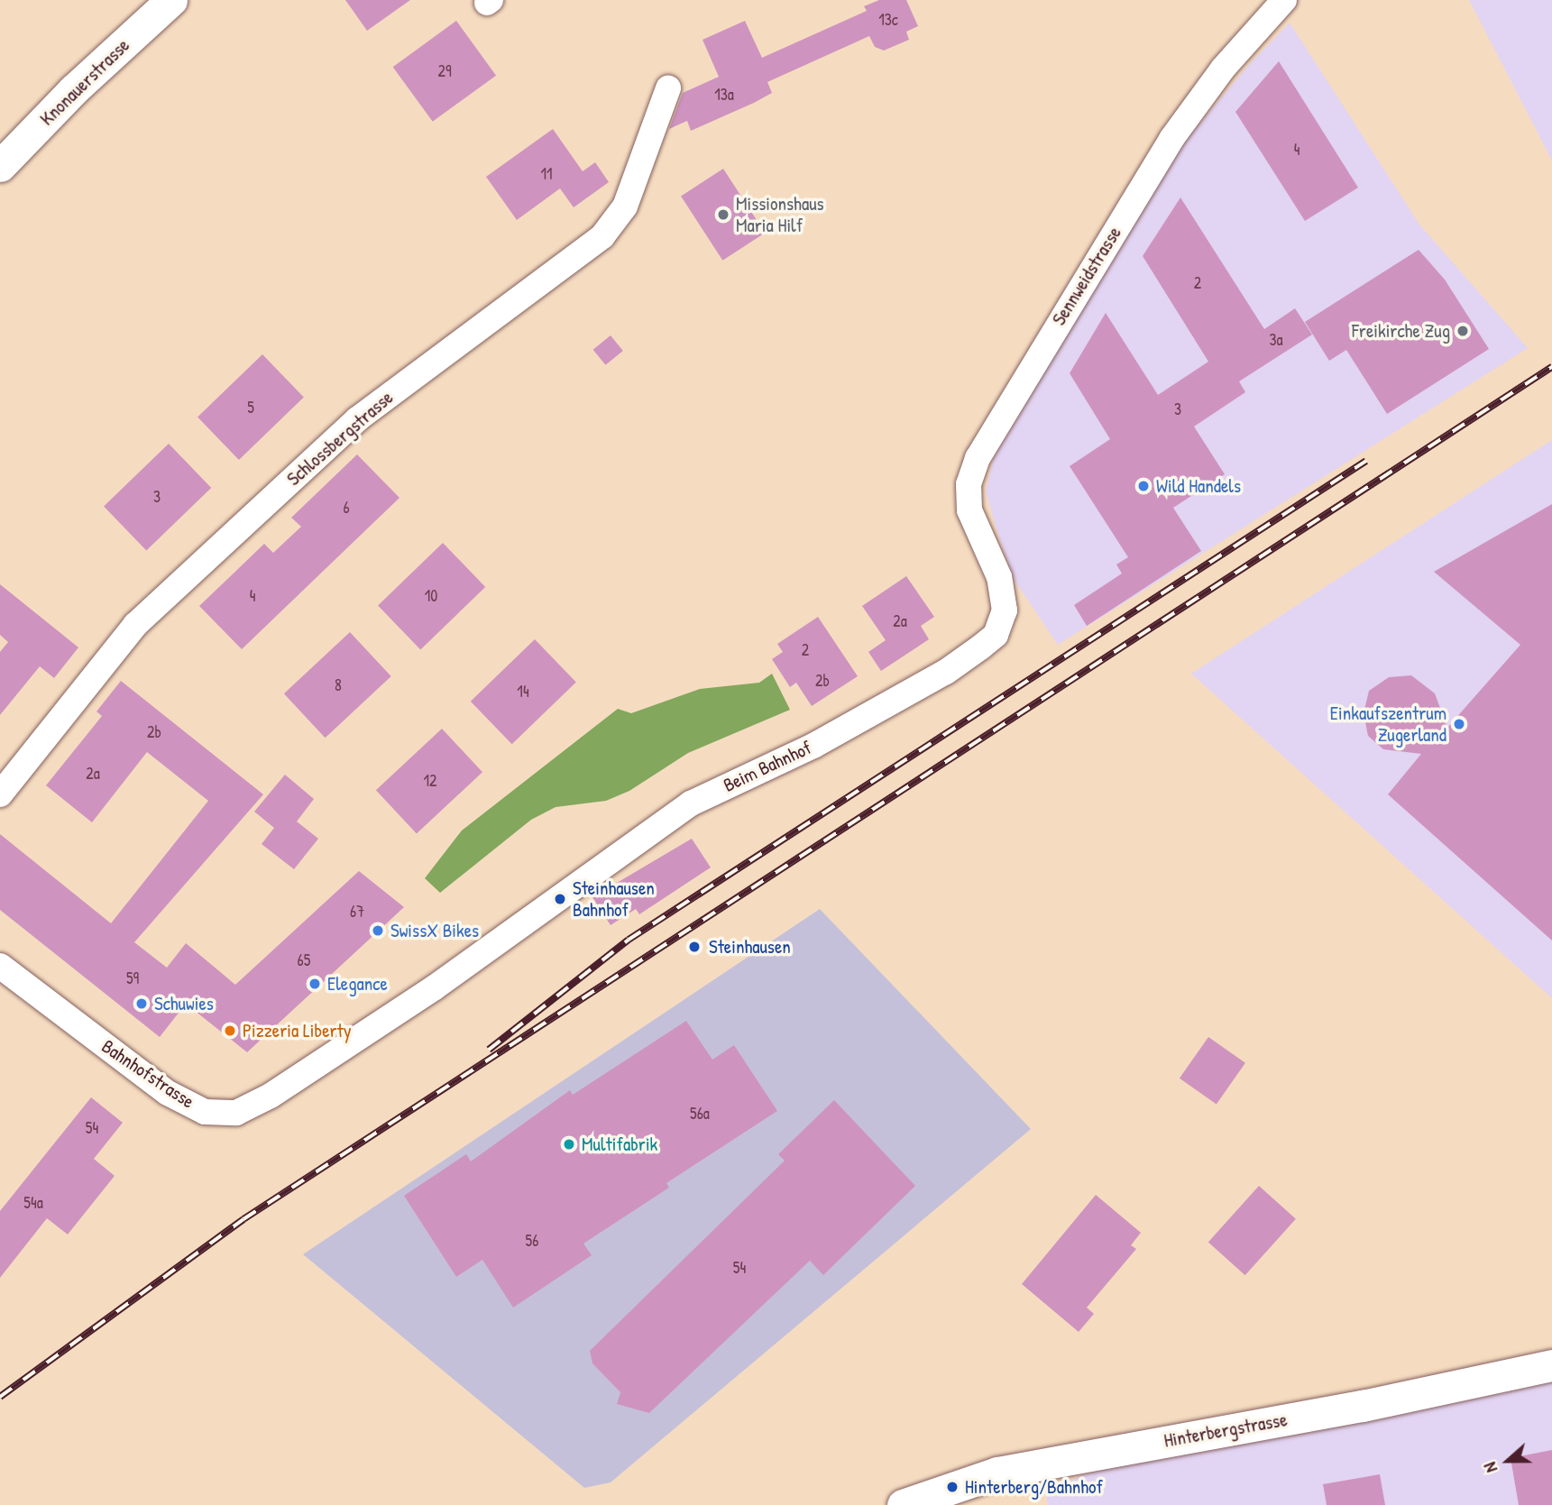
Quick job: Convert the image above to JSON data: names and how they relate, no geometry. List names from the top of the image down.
{
  "streets": {
    "street": [
      "Knonauerstrasse",
      "Sennweidstrasse",
      "Schlossbergstrasse",
      "Beim Bahnhof",
      "Bahnhofstrasse",
      "Hinterbergstrasse"
    ]
  },
  "crossings": [
    ["Sennweidstrasse", "Beim Bahnhof"],
    ["Beim Bahnhof", "Bahnhofstrasse"]
  ],
  "places": [
    "Missionshaus Maria Hilf",
    "Freikirche Zug",
    "Wild Handels",
    "Einkaufszentrum Zugerland",
    "Steinhausen Bahnhof",
    "SwissX Bikes",
    "Steinhausen",
    "Elegance",
    "Schuwies",
    "Pizzeria Liberty",
    "Multifabrik",
    "Hinterberg/Bahnhof"
  ],
  "house_numbers": [
    "13c",
    "29",
    "13a",
    "4",
    "11",
    "2",
    "3a",
    "5",
    "3",
    "3",
    "6",
    "4",
    "10",
    "2a",
    "2",
    "2b",
    "8",
    "14",
    "2b",
    "2a",
    "12",
    "67",
    "65",
    "59",
    "56a",
    "54",
    "54a",
    "56",
    "54"
  ],
  "north": "left"
}
